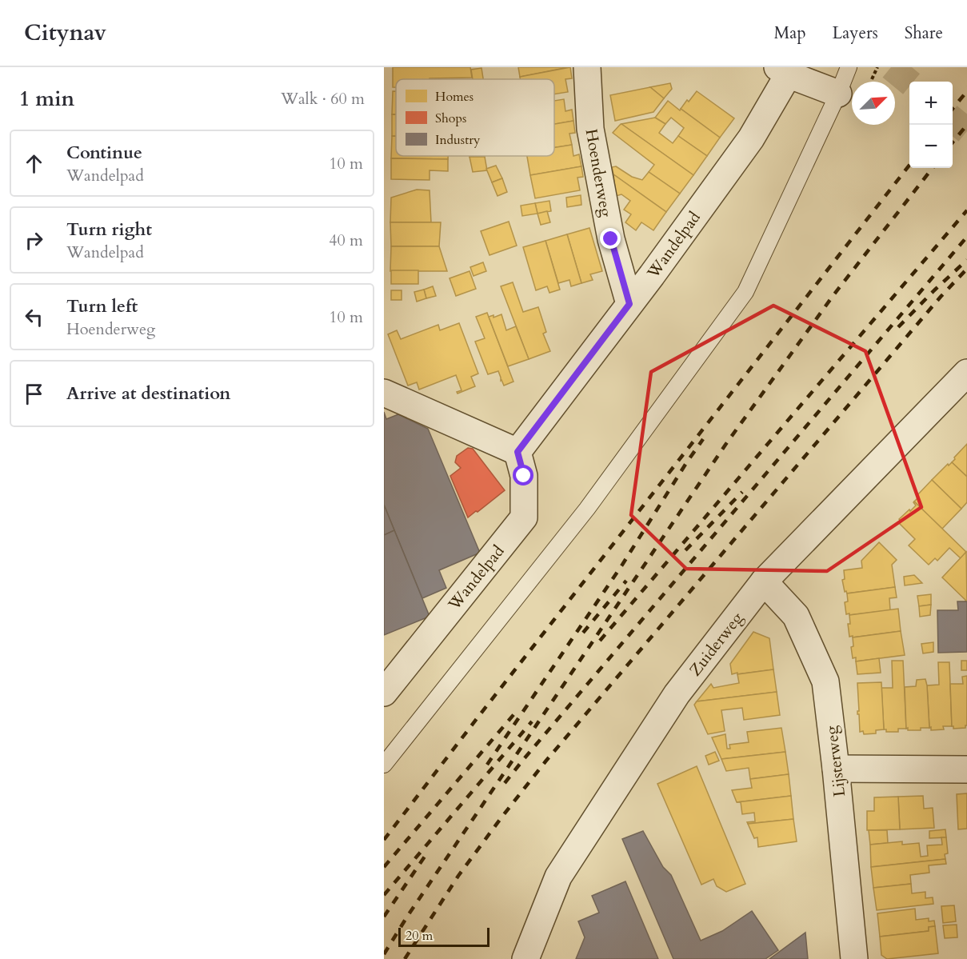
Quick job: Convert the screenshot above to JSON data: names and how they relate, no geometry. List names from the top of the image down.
{
  "streets": {
    "street": [
      "Hoenderweg",
      "Wandelpad",
      "Zuiderweg",
      "Lijsterweg"
    ]
  },
  "crossings": [
    ["Hoenderweg", "Wandelpad"],
    ["Zuiderweg", "Lijsterweg"]
  ],
  "legend": ["Homes", "Shops", "Industry"],
  "scale_bar": "20 m",
  "north": "top right",
  "page": {
    "header": "Citynav",
    "nav": ["Map", "Layers", "Share"],
    "heading": ["1 min", "Walk · 60 m"],
    "map_buttons": ["+", "−"],
    "list": [
      ["Continue", "Wandelpad", "10 m"],
      ["Turn right", "Wandelpad", "40 m"],
      ["Turn left", "Hoenderweg", "10 m"],
      "Arrive at destination"
    ],
    "scale": "20 m"
  }
}
